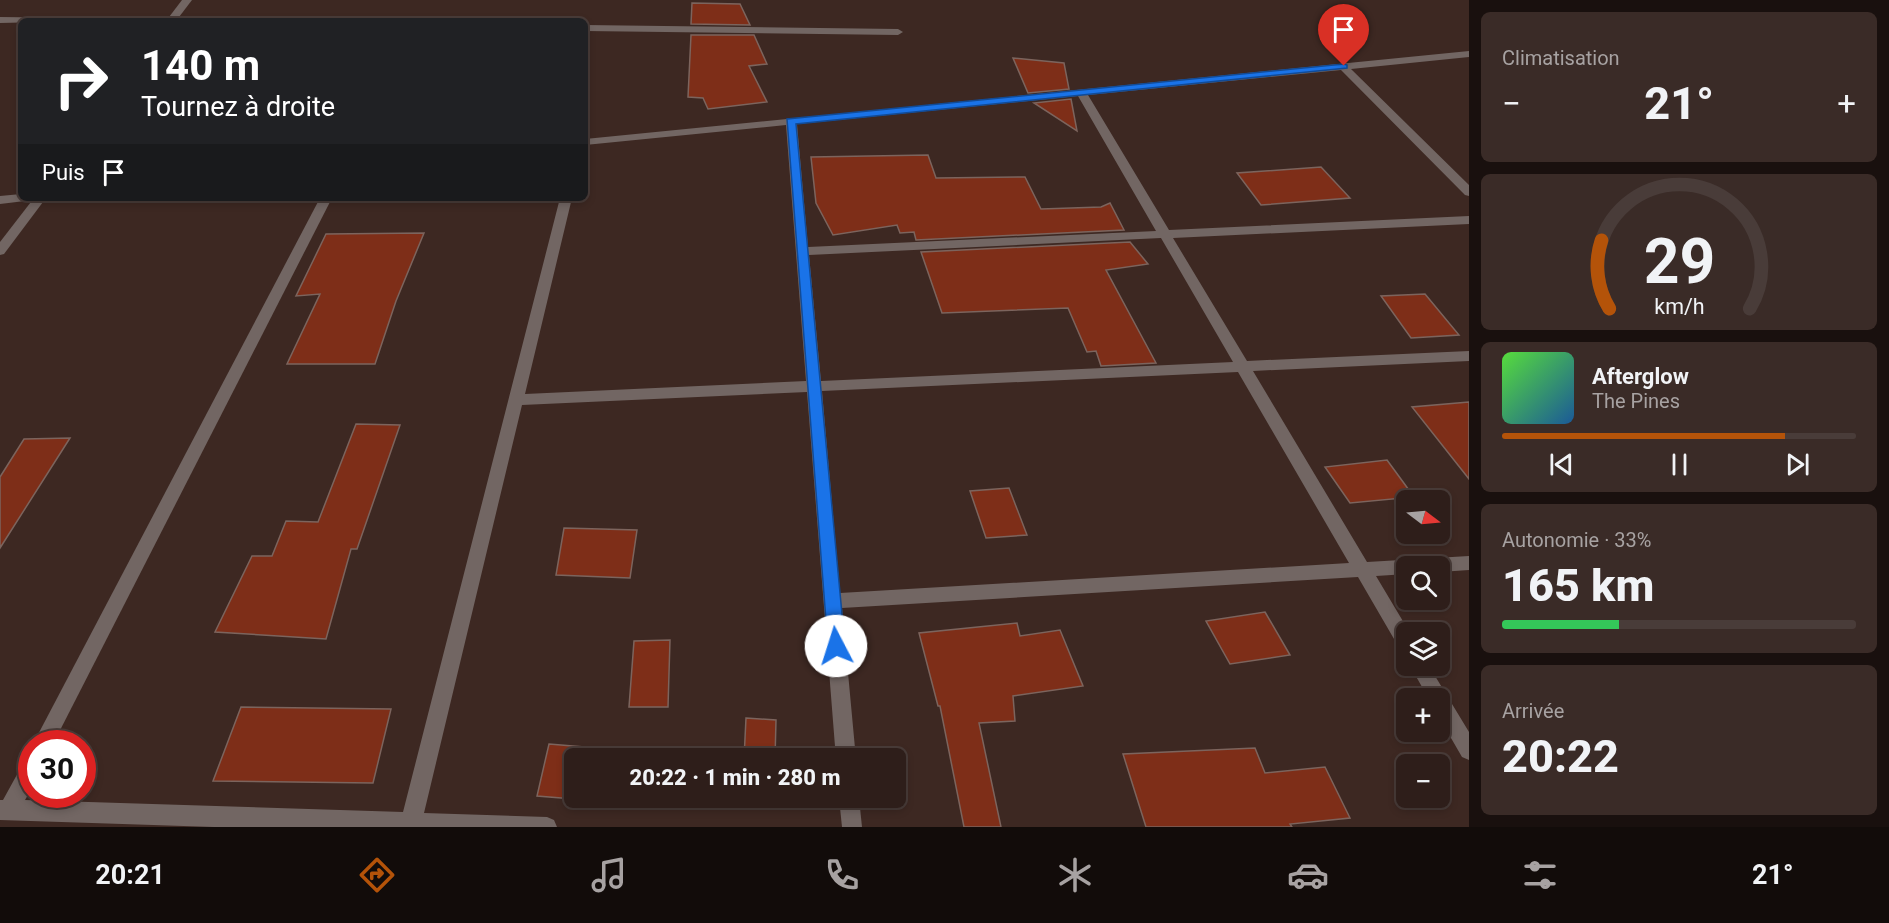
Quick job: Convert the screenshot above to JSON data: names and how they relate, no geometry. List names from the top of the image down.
{
  "north": "right",
  "page": {
    "tile": [
      "Climatisation",
      ["Autonomie · 33%", "165 km"],
      ["Arrivée", "20:22"]
    ],
    "turn": ["140 m", "Tournez à droite"],
    "heat": ["−", "21°", "+"],
    "then": "Puis",
    "song": ["Afterglow", "The Pines"],
    "map_buttons": ["+", "−"],
    "limit": "30",
    "trip": "20:22 · 1 min · 280 m",
    "tabs": ["20:21", "21°"],
    "gauge": ["29", "km/h"]
  }
}
